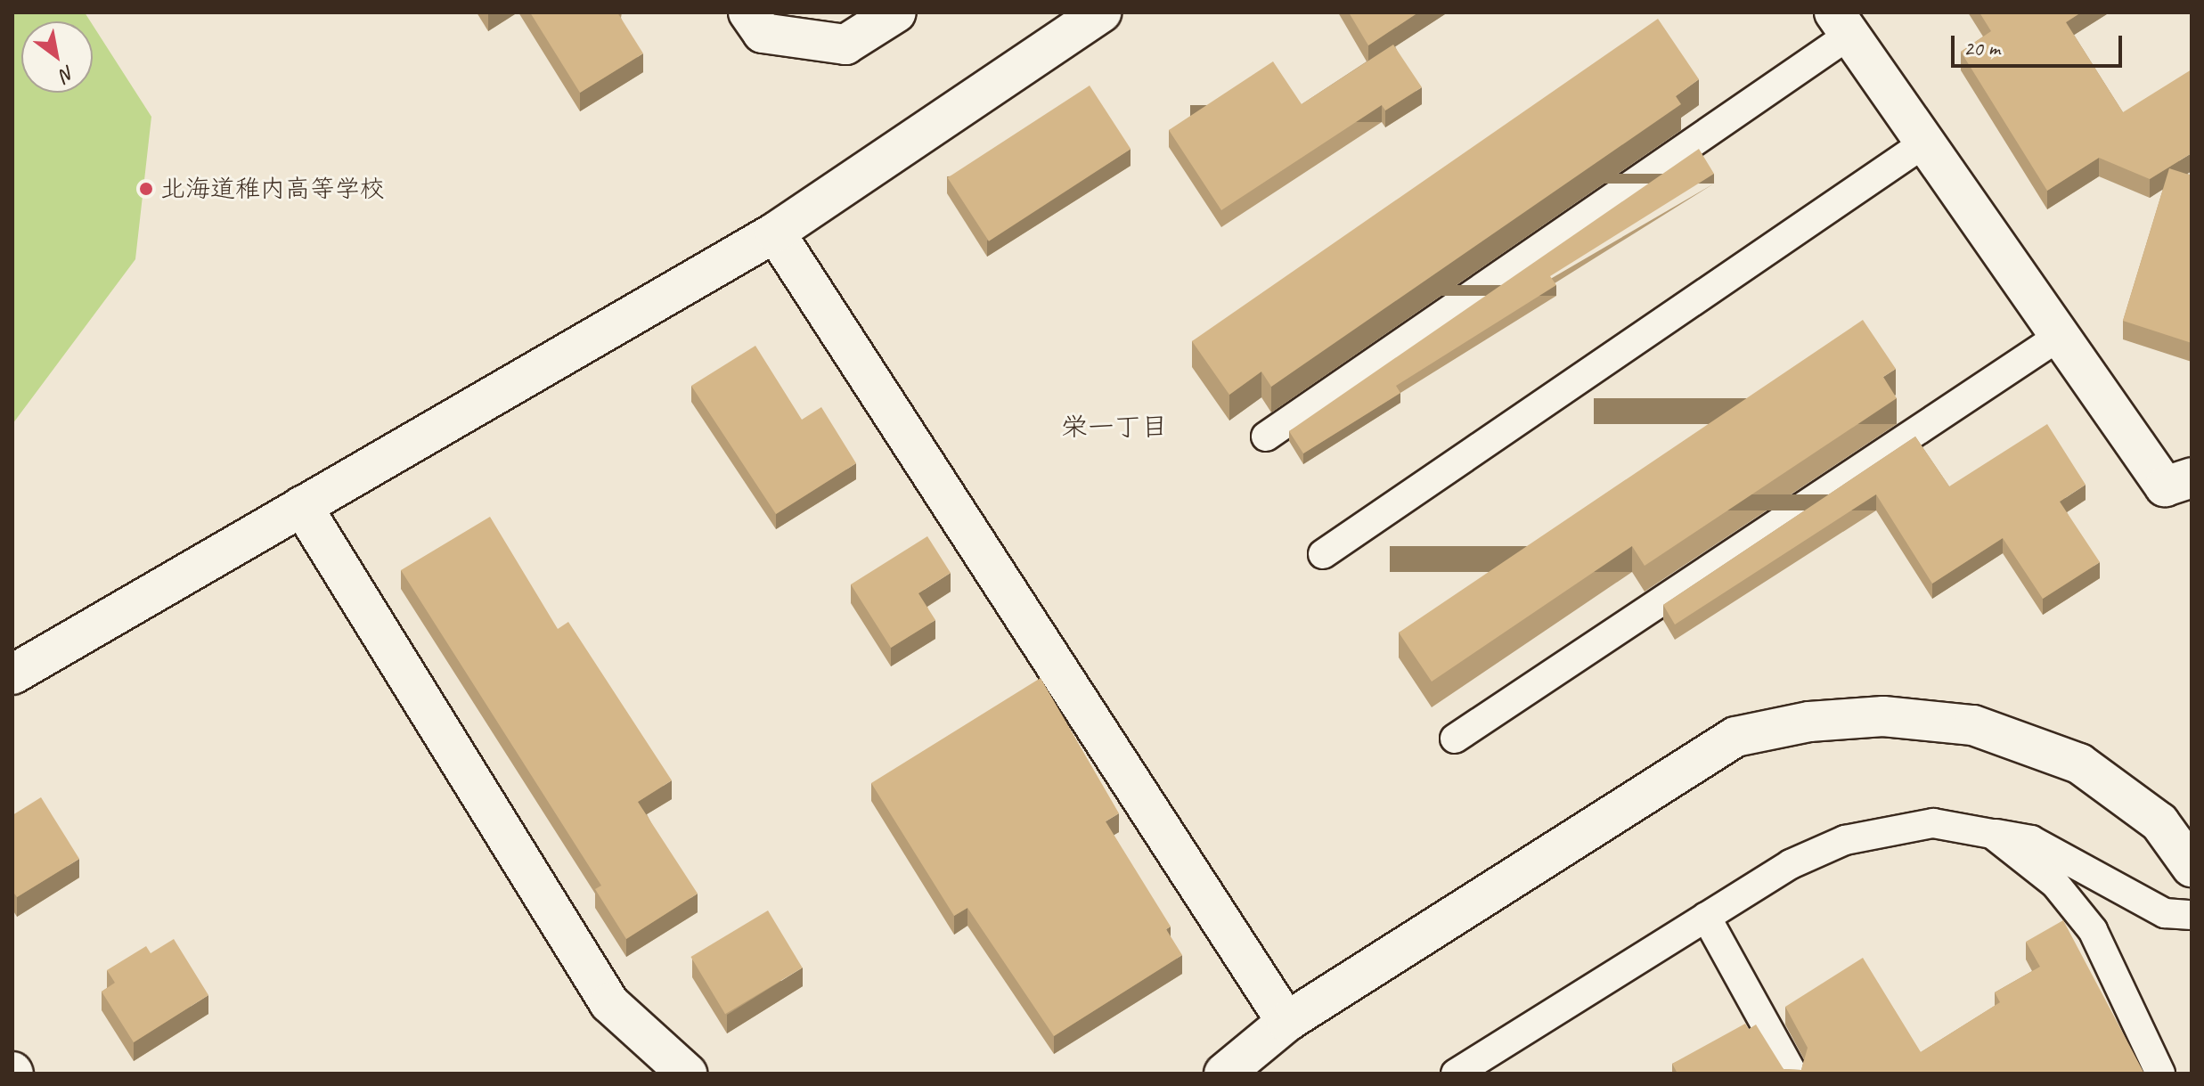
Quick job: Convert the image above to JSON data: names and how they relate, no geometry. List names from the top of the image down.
{
  "districts": ["栄一丁目"],
  "places": ["北海道稚内高等学校"],
  "scale_bar": "20 m",
  "north": "bottom right"
}
